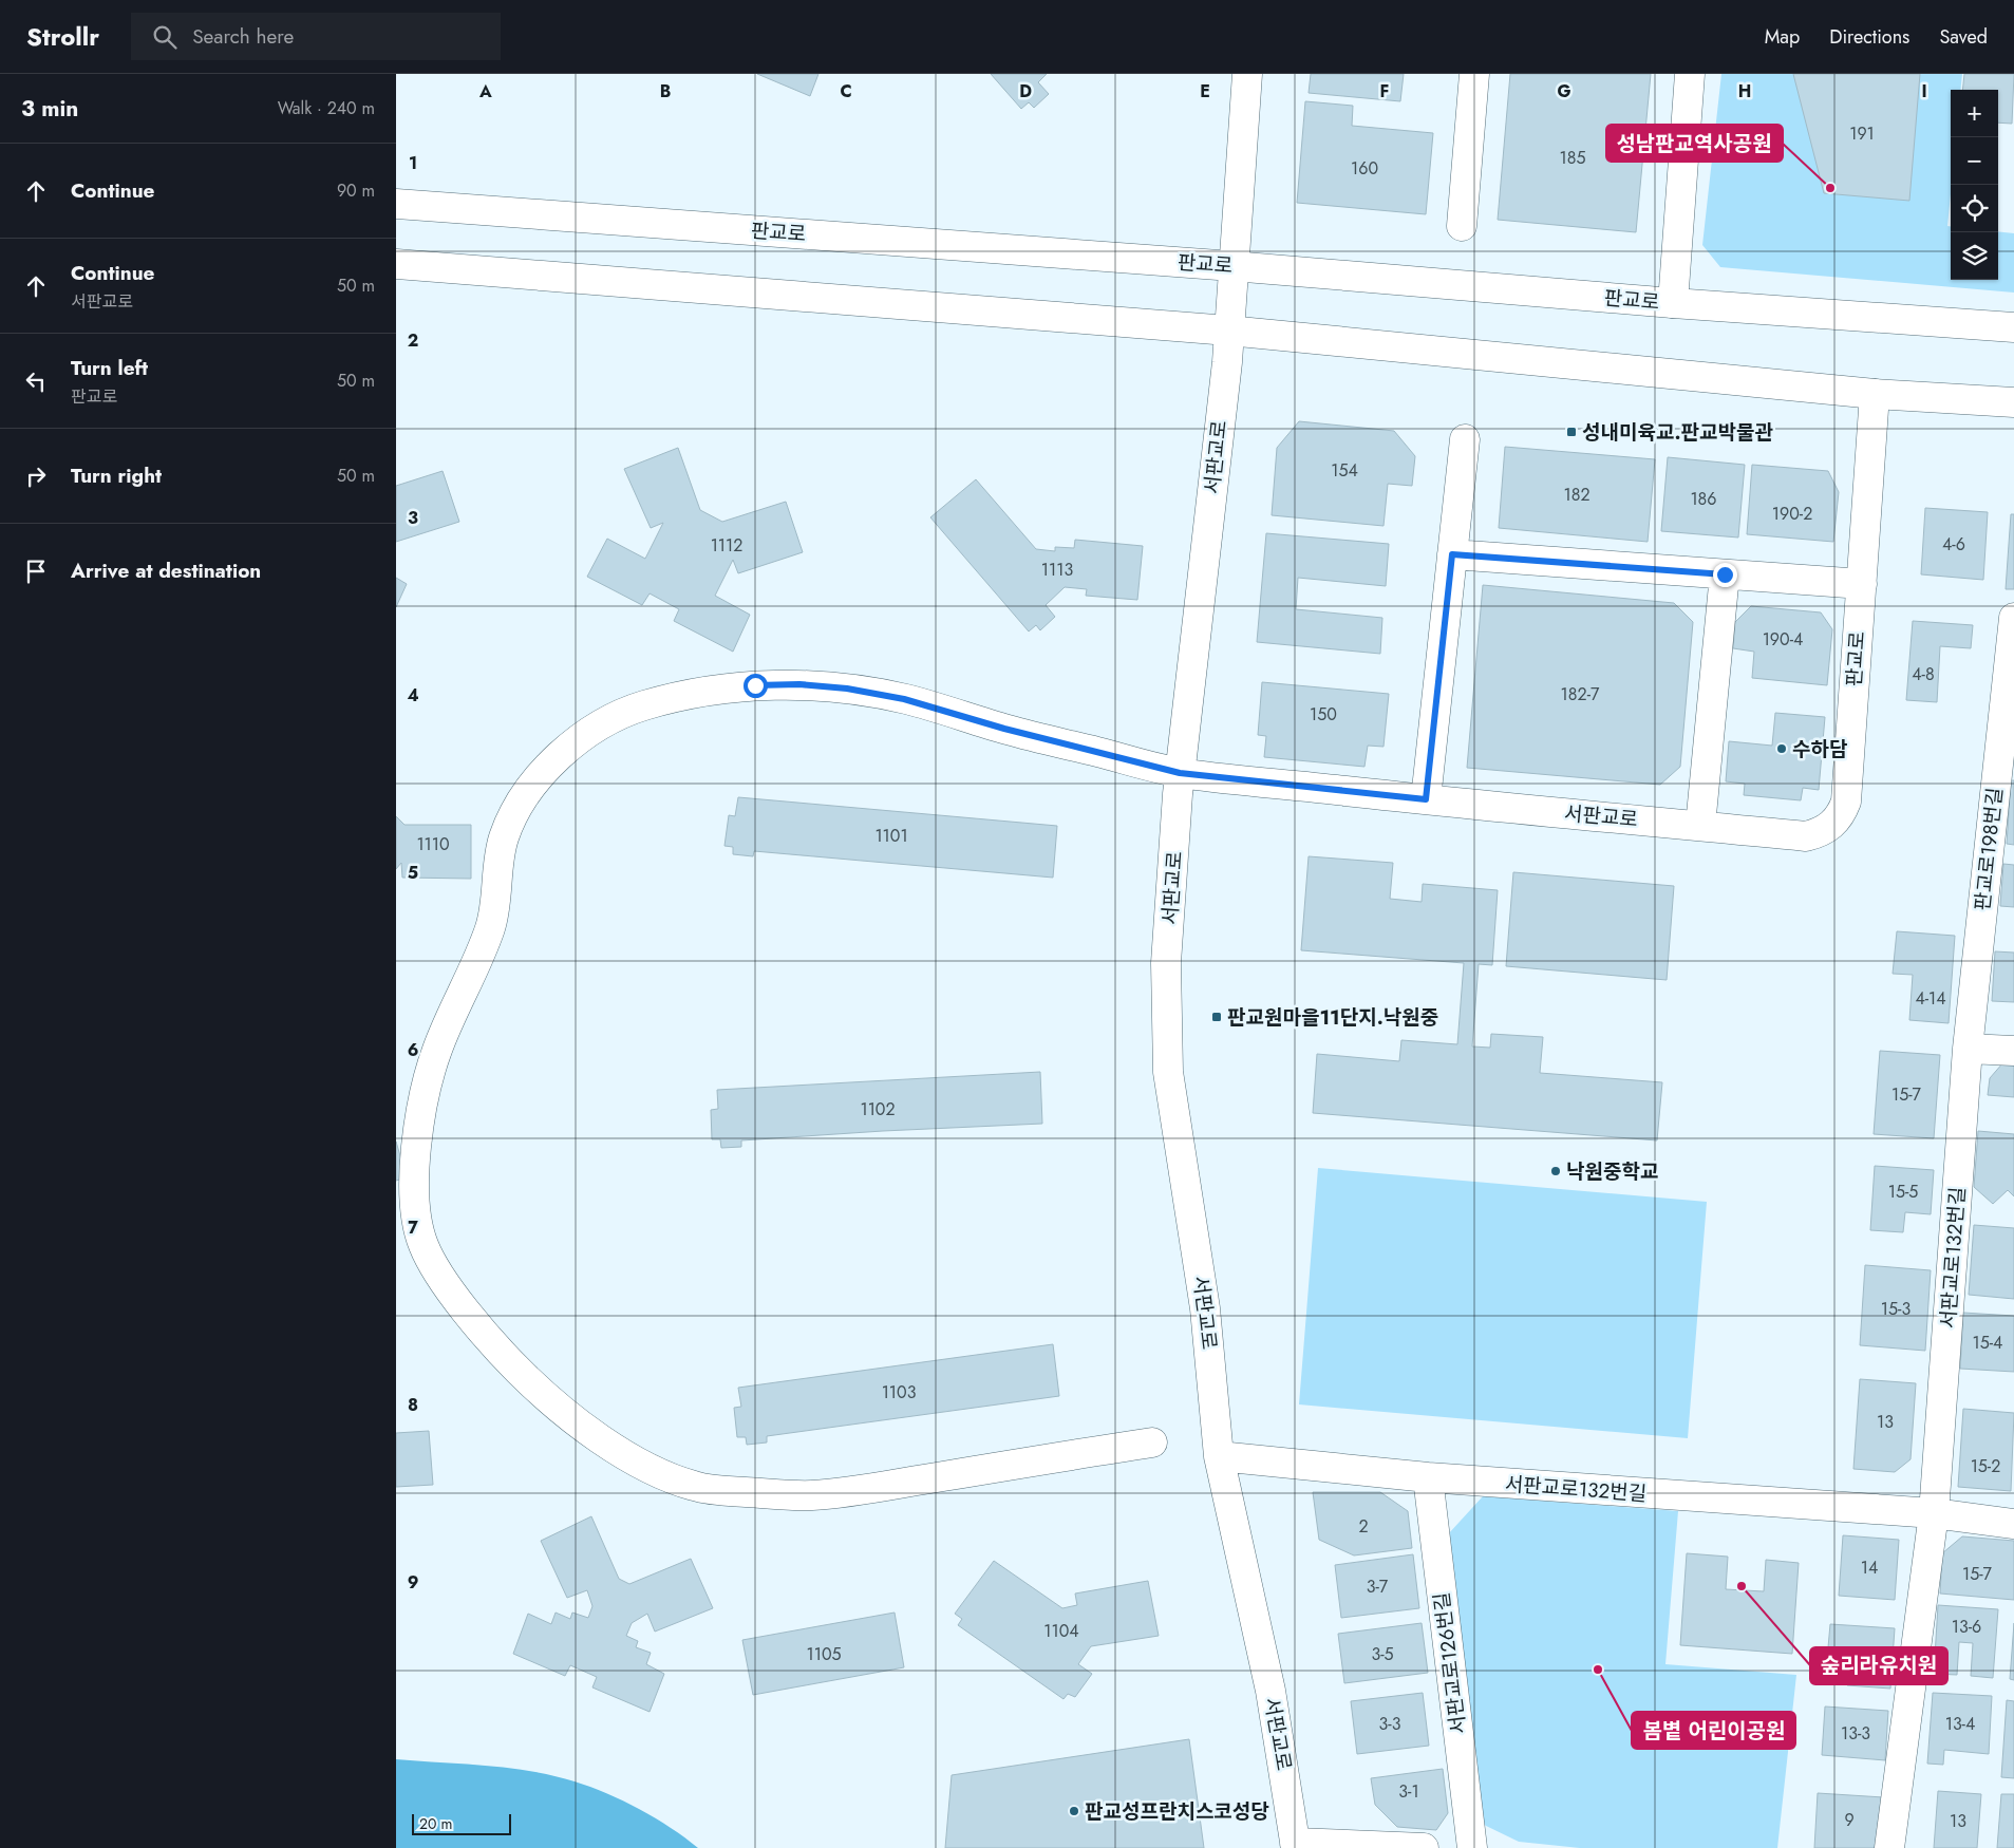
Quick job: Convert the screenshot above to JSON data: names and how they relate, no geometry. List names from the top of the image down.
{
  "streets": {
    "street": [
      "판교로",
      "서판교로",
      "판교로198번길",
      "서판교로132번길",
      "서판교로126번길"
    ]
  },
  "crossings": [
    ["판교로", "서판교로"],
    ["서판교로", "서판교로132번길"],
    ["판교로198번길", "서판교로132번길"],
    ["서판교로132번길", "서판교로126번길"]
  ],
  "places": {
    "other": [
      "성남판교역사공원",
      "수하담",
      "낙원중학교",
      "숲리라유치원",
      "봄볕 어린이공원",
      "판교성프란치스코성당"
    ],
    "transit": ["성내미육교.판교박물관", "판교원마을11단지.낙원중"]
  },
  "house_numbers": [
    "191",
    "185",
    "160",
    "154",
    "182",
    "186",
    "190-2",
    "4-6",
    "1112",
    "1113",
    "190-4",
    "4-8",
    "182-7",
    "150",
    "1101",
    "1110",
    "4-14",
    "15-7",
    "1102",
    "15-5",
    "15-3",
    "15-4",
    "1103",
    "13",
    "15-2",
    "2",
    "14",
    "15-7",
    "3-7",
    "13-6",
    "1104",
    "1105",
    "3-5",
    "3-3",
    "13-4",
    "13-3",
    "3-1",
    "9",
    "13"
  ],
  "scale_bar": "20 m",
  "page": {
    "header": "Strollr",
    "search": "Search here",
    "nav": ["Map", "Directions", "Saved"],
    "heading": ["3 min", "Walk · 240 m"],
    "map_buttons": ["+", "−"],
    "list": [
      ["Continue", "90 m"],
      ["Continue", "서판교로", "50 m"],
      ["Turn left", "판교로", "50 m"],
      ["Turn right", "50 m"],
      "Arrive at destination"
    ],
    "scale": "20 m"
  },
  "grid": {
    "columns": [
      "A",
      "B",
      "C",
      "D",
      "E",
      "F",
      "G",
      "H",
      "I"
    ],
    "rows": [
      "1",
      "2",
      "3",
      "4",
      "5",
      "6",
      "7",
      "8",
      "9"
    ]
  }
}
